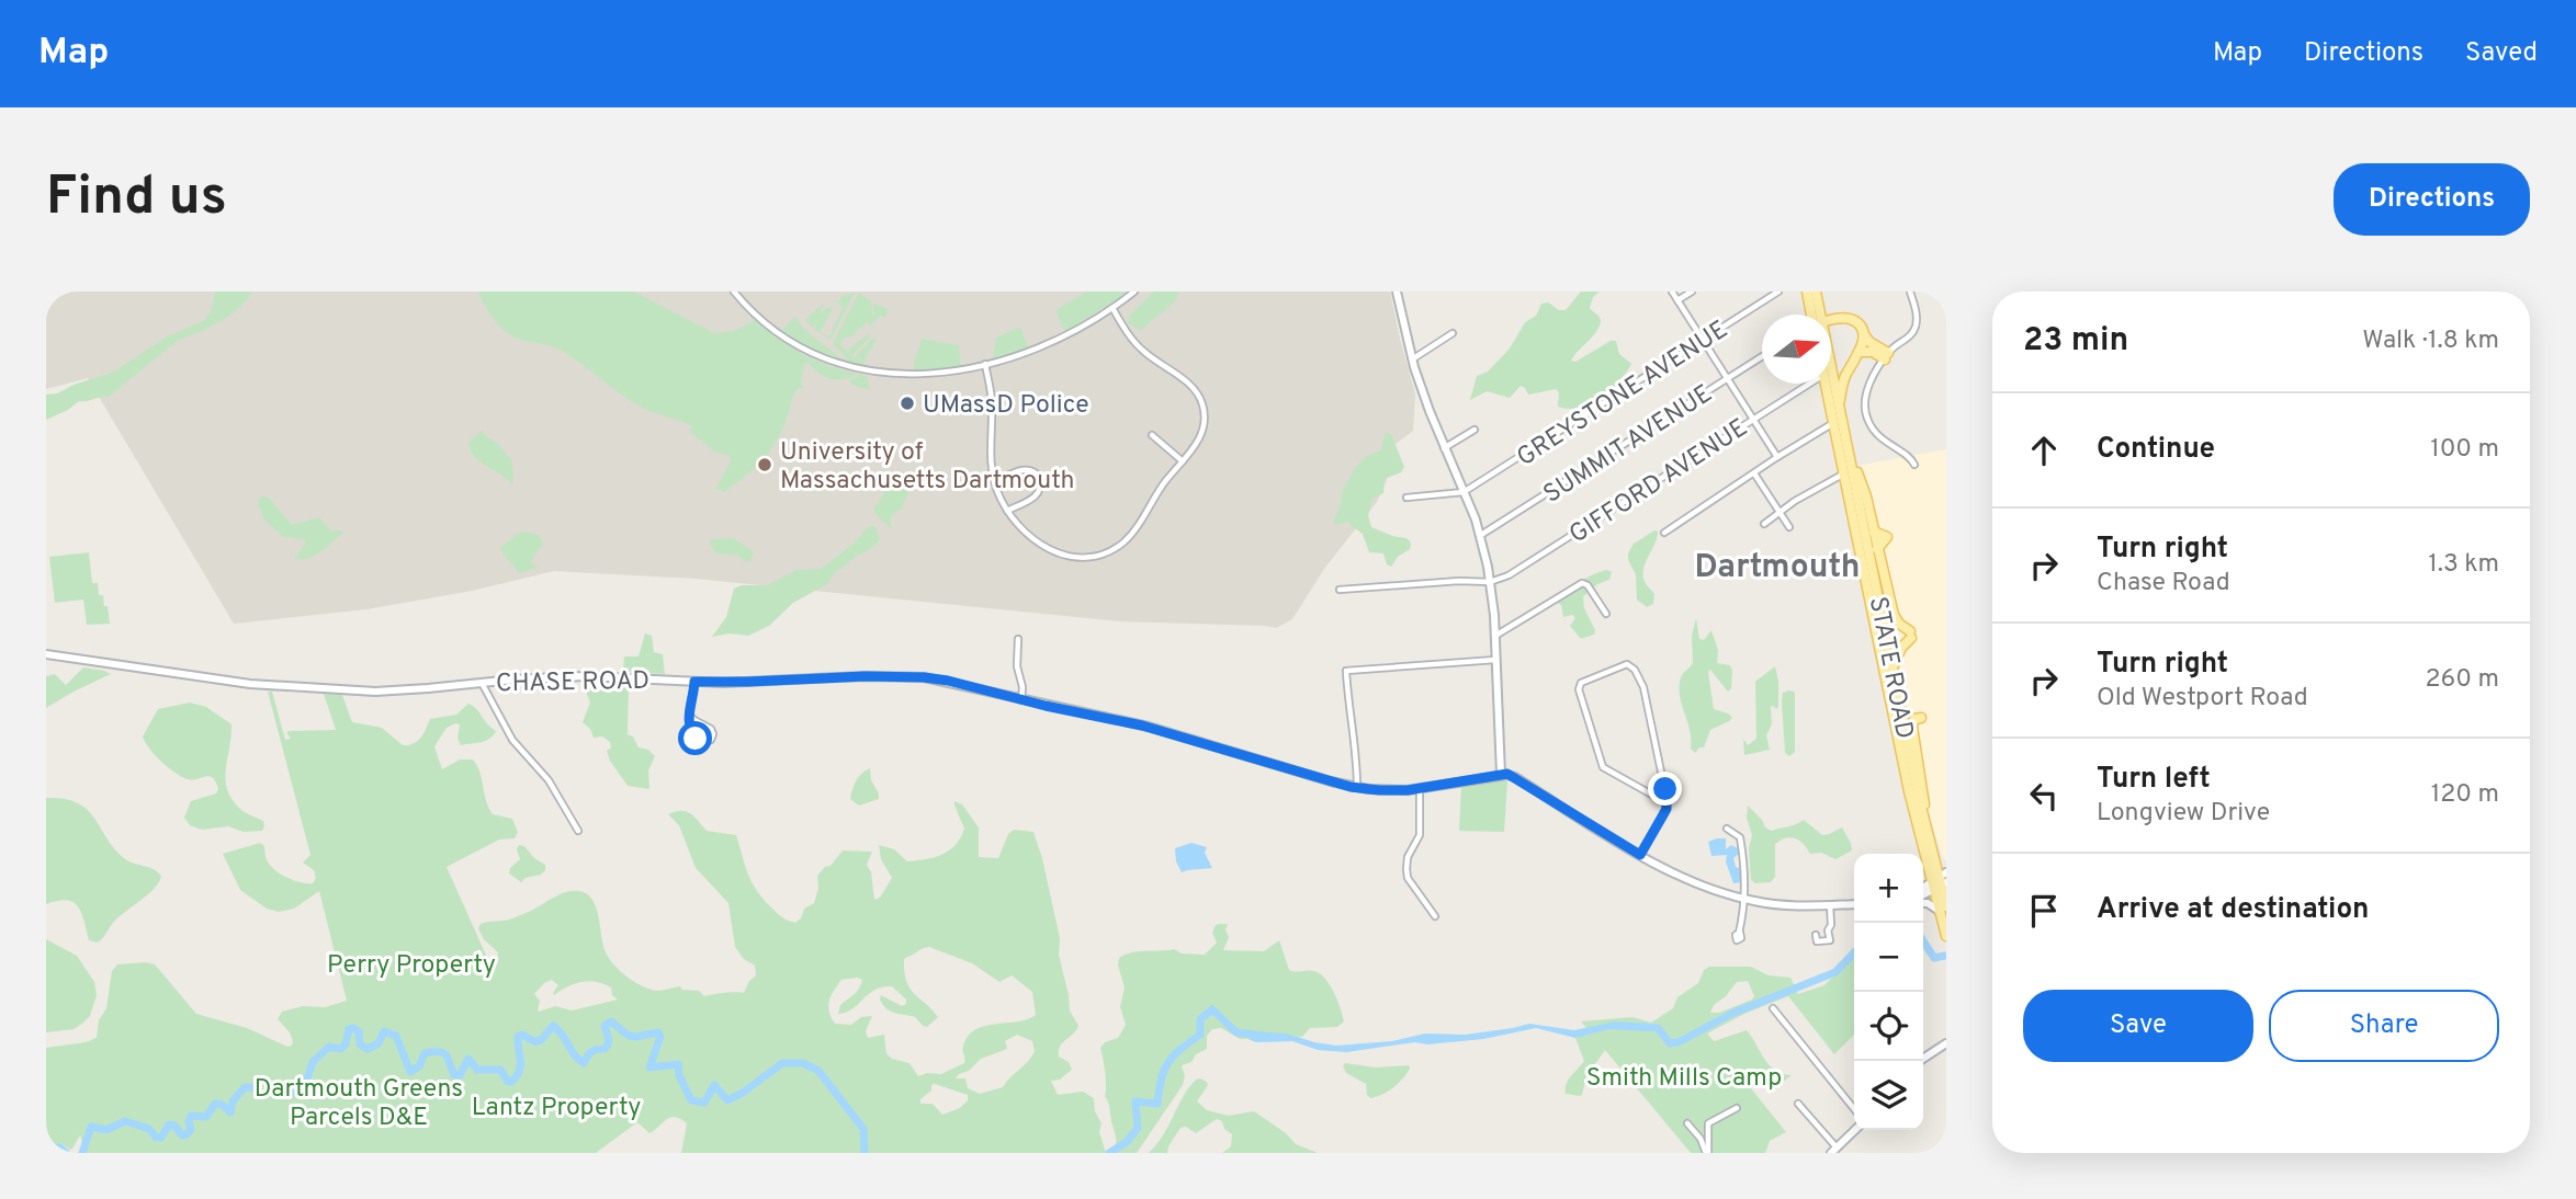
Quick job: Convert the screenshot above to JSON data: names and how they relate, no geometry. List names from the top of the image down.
{
  "streets": {
    "main road": ["STATE ROAD"],
    "street": [
      "GREYSTONE AVENUE",
      "SUMMIT AVENUE",
      "GIFFORD AVENUE",
      "CHASE ROAD"
    ]
  },
  "districts": ["Dartmouth"],
  "parks": [
    "Perry Property",
    "Smith Mills Camp",
    "Dartmouth Greens Parcels D&E",
    "Lantz Property"
  ],
  "places": ["UMassD Police", "University of Massachusetts Dartmouth"],
  "north": "right",
  "page": {
    "header": "Map",
    "nav": ["Map", "Directions", "Saved"],
    "buttons": [
      "Directions",
      ["Save", "Share"]
    ],
    "title": "Find us",
    "heading": ["23 min", "Walk · 1.8 km"],
    "list": [
      ["Continue", "100 m"],
      ["Turn right", "Chase Road", "1.3 km"],
      ["Turn right", "Old Westport Road", "260 m"],
      ["Turn left", "Longview Drive", "120 m"],
      "Arrive at destination"
    ],
    "map_buttons": ["+", "−"]
  }
}
